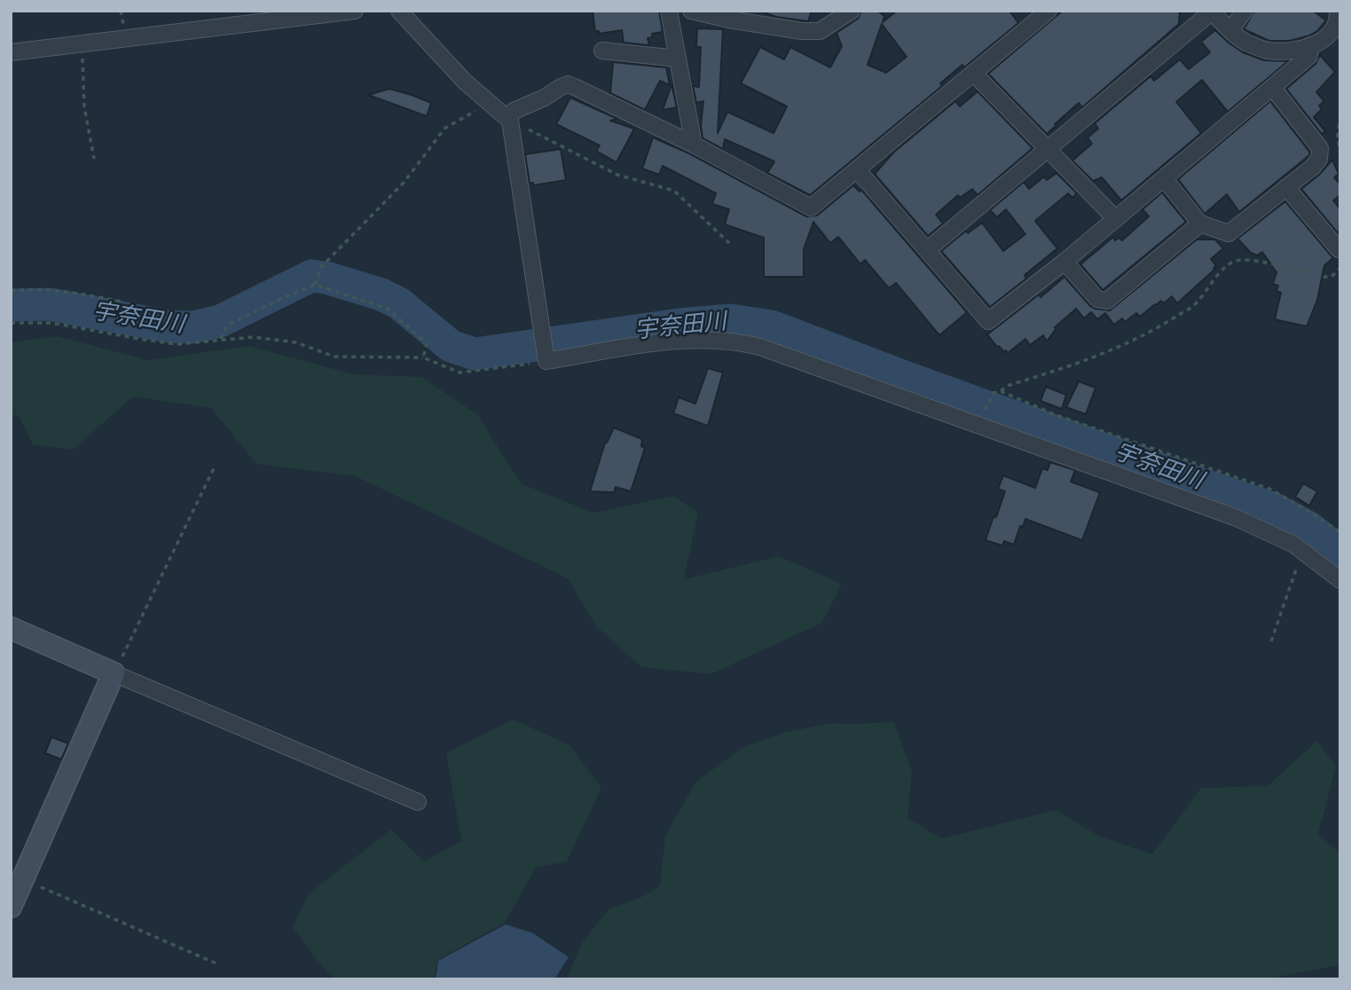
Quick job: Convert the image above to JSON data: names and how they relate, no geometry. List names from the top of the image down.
{
  "water": ["宇奈田川"]
}
